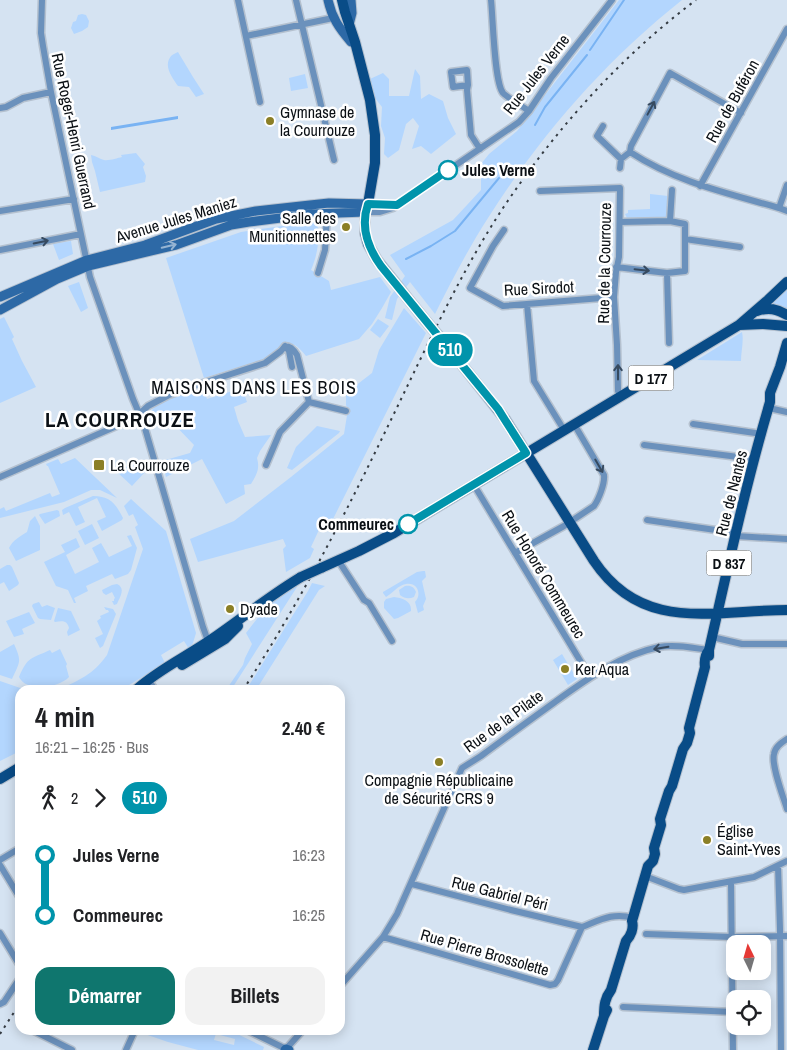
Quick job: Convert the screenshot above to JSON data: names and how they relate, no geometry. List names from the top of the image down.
{
  "streets": {
    "main road": [
      "Avenue Jules Maniez",
      "D 177",
      "Rue de Nantes",
      "D 837"
    ],
    "street": [
      "Rue Jules Verne",
      "Rue de Buféron",
      "Rue Roger-Henri Guerrand",
      "Rue de la Courrouze",
      "Rue Sirodot",
      "Rue Honoré Commeurec",
      "Rue de la Pilate",
      "Rue Gabriel Péri",
      "Rue Pierre Brossolette"
    ]
  },
  "crossings": [
    ["Rue Jules Verne", "Avenue Jules Maniez"],
    ["Rue Roger-Henri Guerrand", "Avenue Jules Maniez"],
    ["Rue Roger-Henri Guerrand", "D 177"],
    ["Rue de la Courrouze", "Rue Sirodot"],
    ["Rue de la Courrouze", "D 177"],
    ["D 177", "Rue Honoré Commeurec"],
    ["Rue de Nantes", "Rue de la Pilate"],
    ["Rue Honoré Commeurec", "Rue de la Pilate"],
    ["Rue de la Pilate", "Rue Gabriel Péri"],
    ["Rue de la Pilate", "Rue Pierre Brossolette"],
    ["Rue Gabriel Péri", "Rue Pierre Brossolette"]
  ],
  "districts": ["MAISONS DANS LES BOIS", "LA COURROUZE"],
  "places": {
    "other": [
      "Gymnase de la Courrouze",
      "Jules Verne",
      "Salle des Munitionnettes",
      "Commeurec",
      "Dyade",
      "Ker Aqua",
      "Compagnie Républicaine de Sécurité CRS 9",
      "Église Saint-Yves"
    ],
    "transit": ["La Courrouze"]
  },
  "lines": ["bus line 510"],
  "north": "top",
  "page": {
    "on_map": "510",
    "heading": ["4 min", "16:21 – 16:25 · Bus", "2.40 €"],
    "legs": ["2", "510"],
    "list": [
      {
        "name": "Jules Verne",
        "value": "16:23"
      },
      {
        "name": "Commeurec",
        "value": "16:25"
      }
    ],
    "buttons": ["Démarrer", "Billets"]
  }
}
